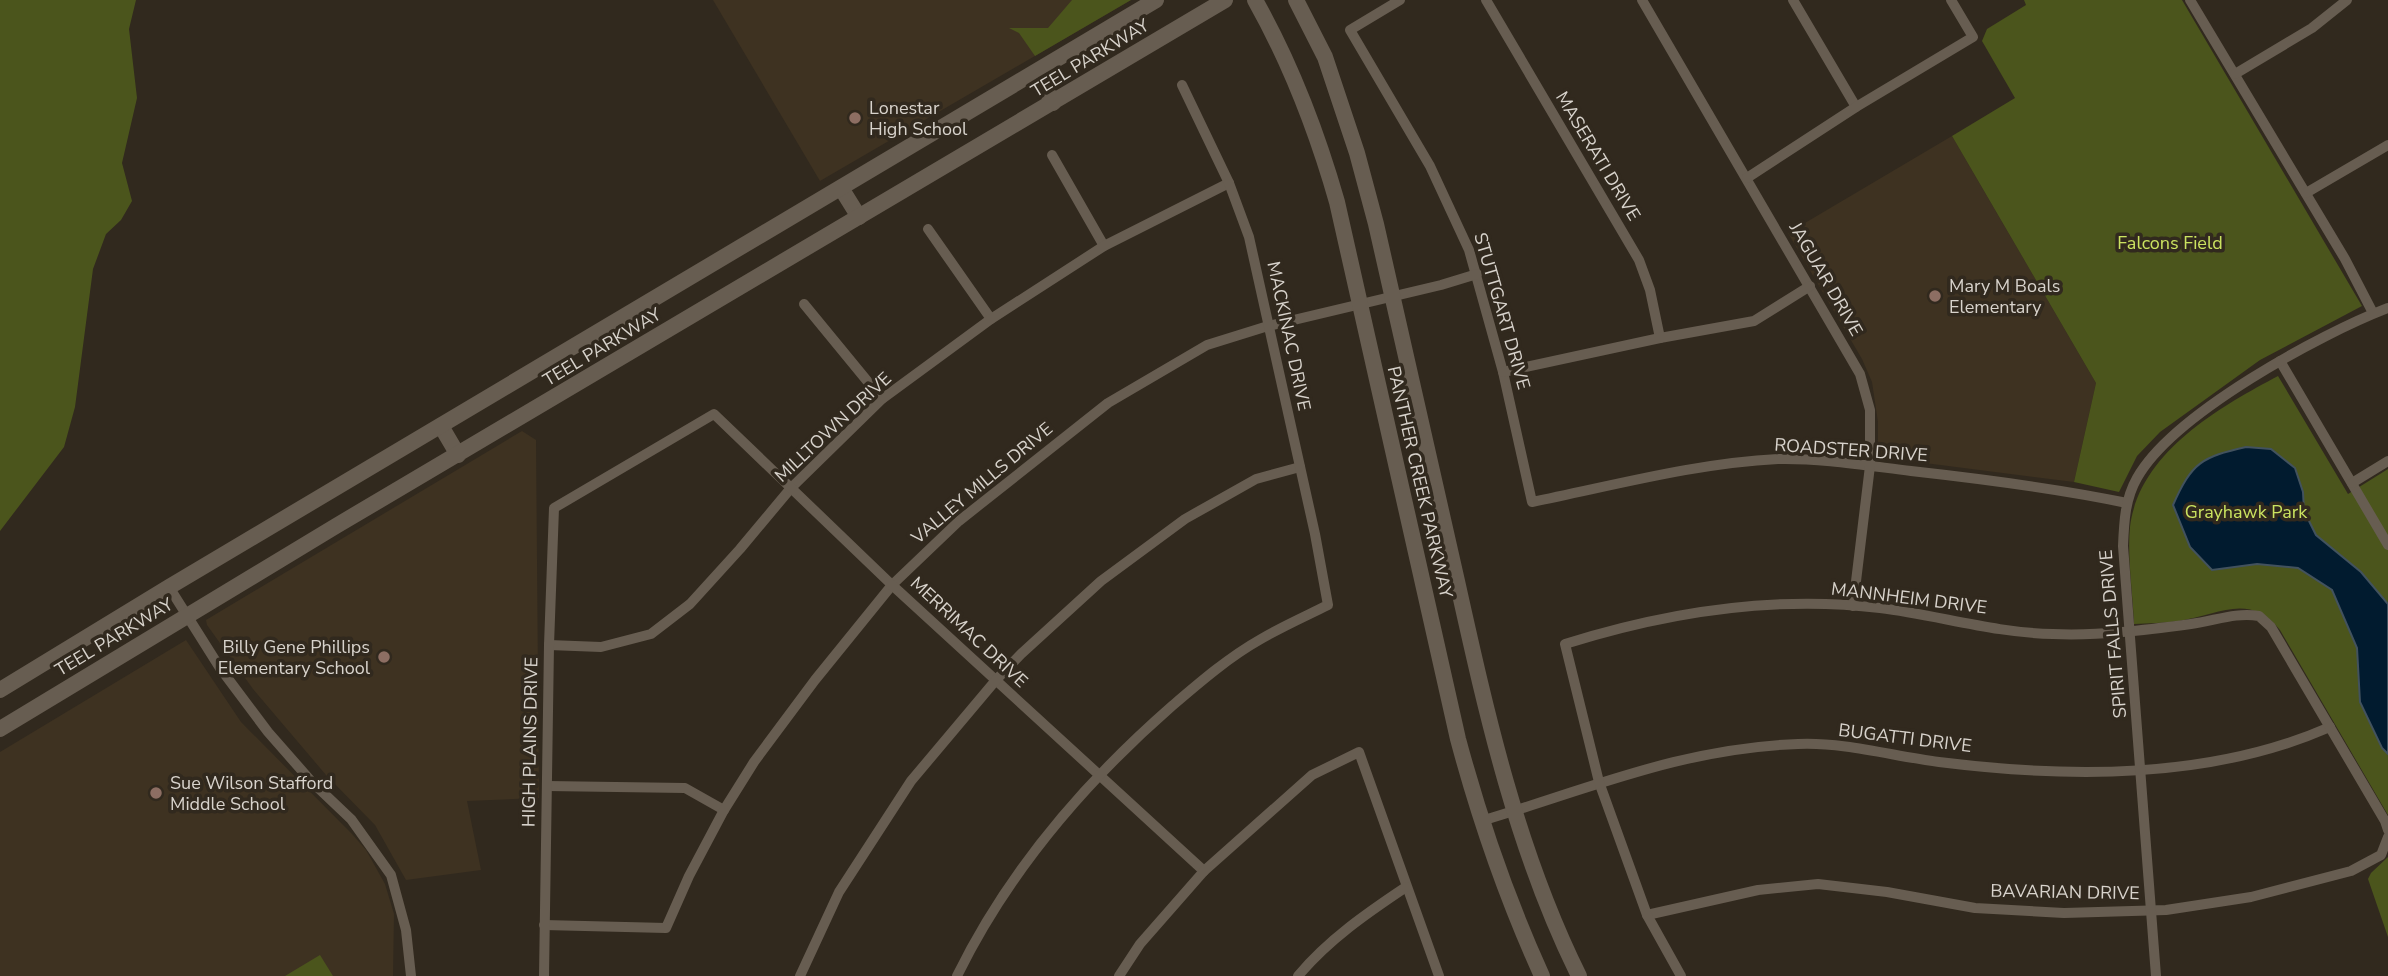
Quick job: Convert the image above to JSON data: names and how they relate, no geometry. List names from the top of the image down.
{
  "streets": {
    "main road": ["TEEL PARKWAY", "PANTHER CREEK PARKWAY"],
    "street": [
      "MASERATI DRIVE",
      "JAGUAR DRIVE",
      "STUTTGART DRIVE",
      "MACKINAC DRIVE",
      "MILLTOWN DRIVE",
      "ROADSTER DRIVE",
      "VALLEY MILLS DRIVE",
      "MANNHEIM DRIVE",
      "MERRIMAC DRIVE",
      "SPIRIT FALLS DRIVE",
      "BUGATTI DRIVE",
      "HIGH PLAINS DRIVE",
      "BAVARIAN DRIVE"
    ]
  },
  "crossings": [
    ["JAGUAR DRIVE", "ROADSTER DRIVE"],
    ["JAGUAR DRIVE", "MANNHEIM DRIVE"],
    ["STUTTGART DRIVE", "ROADSTER DRIVE"],
    ["STUTTGART DRIVE", "VALLEY MILLS DRIVE"],
    ["MACKINAC DRIVE", "MILLTOWN DRIVE"],
    ["MACKINAC DRIVE", "VALLEY MILLS DRIVE"],
    ["MACKINAC DRIVE", "MERRIMAC DRIVE"],
    ["MILLTOWN DRIVE", "MERRIMAC DRIVE"],
    ["MILLTOWN DRIVE", "HIGH PLAINS DRIVE"],
    ["ROADSTER DRIVE", "SPIRIT FALLS DRIVE"],
    ["PANTHER CREEK PARKWAY", "VALLEY MILLS DRIVE"],
    ["PANTHER CREEK PARKWAY", "BUGATTI DRIVE"],
    ["VALLEY MILLS DRIVE", "MERRIMAC DRIVE"],
    ["VALLEY MILLS DRIVE", "HIGH PLAINS DRIVE"],
    ["MANNHEIM DRIVE", "SPIRIT FALLS DRIVE"],
    ["MANNHEIM DRIVE", "BUGATTI DRIVE"],
    ["MERRIMAC DRIVE", "HIGH PLAINS DRIVE"],
    ["SPIRIT FALLS DRIVE", "BUGATTI DRIVE"],
    ["SPIRIT FALLS DRIVE", "BAVARIAN DRIVE"]
  ],
  "parks": ["Falcons Field", "Grayhawk Park"],
  "places": [
    "Lonestar High School",
    "Mary M Boals Elementary",
    "Billy Gene Phillips Elementary School",
    "Sue Wilson Stafford Middle School"
  ]
}
